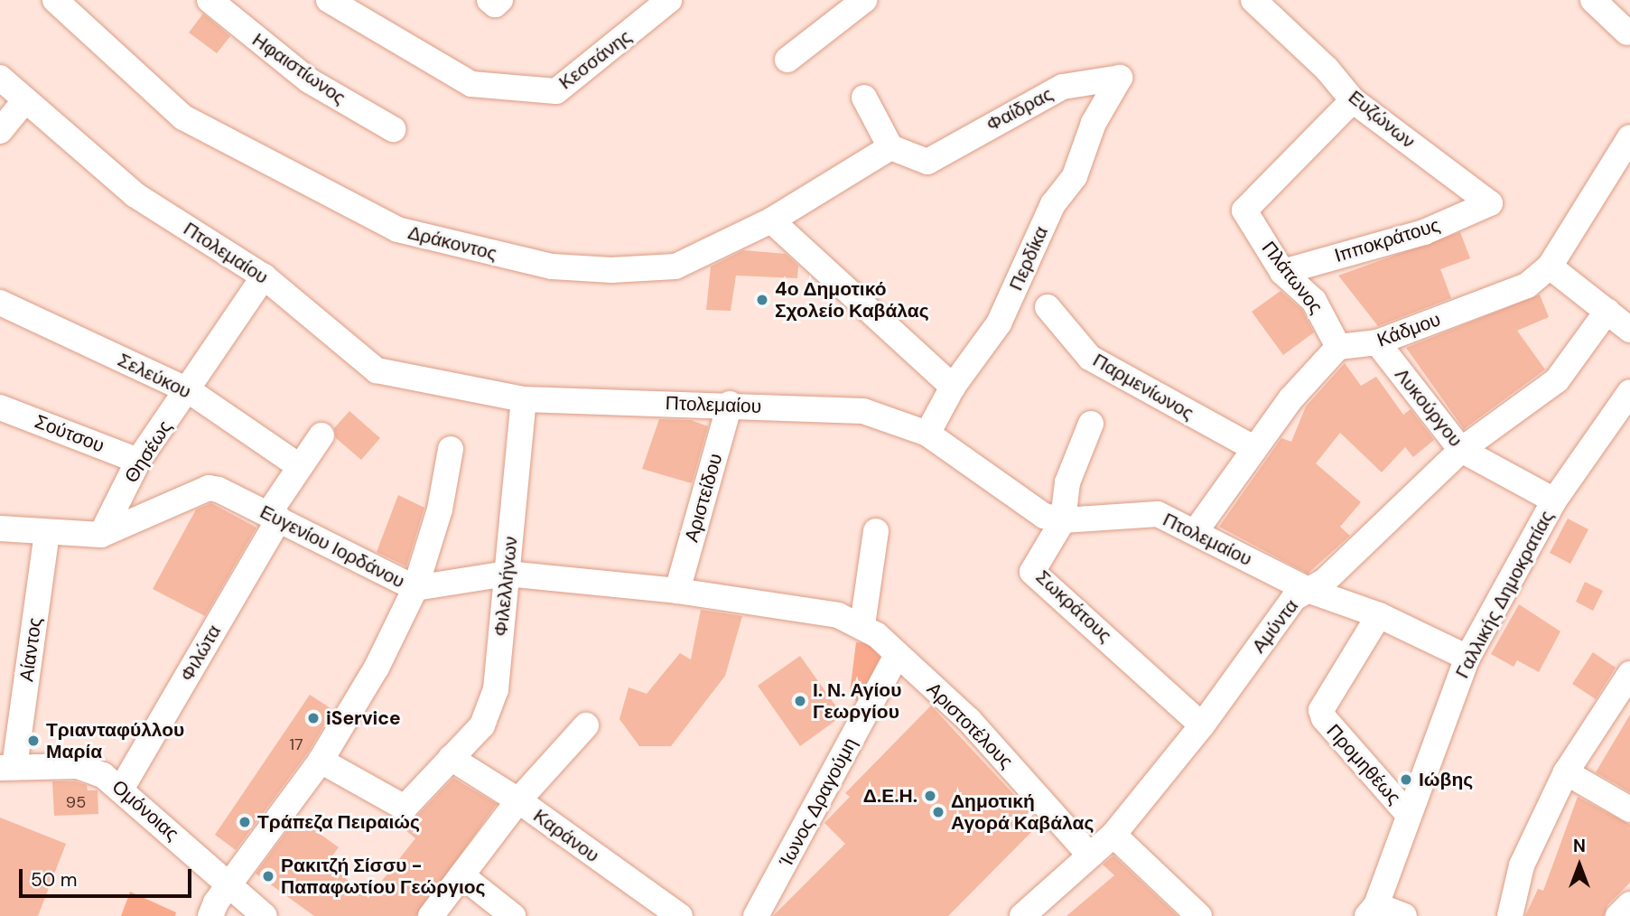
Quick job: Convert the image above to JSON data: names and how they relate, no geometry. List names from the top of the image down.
{
  "streets": {
    "street": [
      "Κεσσάνης",
      "Ηφαιστίωνος",
      "Φαίδρας",
      "Ευζώνων",
      "Ιπποκράτους",
      "Δράκοντος",
      "Πτολεμαίου",
      "Περδίκα",
      "Πλάτωνος",
      "Κάδμου",
      "Σελεύκου",
      "Παρμενίωνος",
      "Λυκούργου",
      "Σούτσου",
      "Θησέως",
      "Αριστείδου",
      "Ευγενίου Ιορδάνου",
      "Φιλελλήνων",
      "Γαλλικής Δημοκρατίας",
      "Σωκράτους",
      "Αμύντα",
      "Αίαντος",
      "Φιλώτα",
      "Αριστοτέλους",
      "Προμηθέως",
      "Ίωνος Δραγούμη",
      "Ομόνοιας",
      "Καράνου"
    ]
  },
  "crossings": [
    ["Φαίδρας", "Δράκοντος"],
    ["Φαίδρας", "Περδίκα"],
    ["Ευζώνων", "Ιπποκράτους"],
    ["Ευζώνων", "Πλάτωνος"],
    ["Ιπποκράτους", "Πλάτωνος"],
    ["Πτολεμαίου", "Περδίκα"],
    ["Πτολεμαίου", "Θησέως"],
    ["Πτολεμαίου", "Αριστείδου"],
    ["Πτολεμαίου", "Φιλελλήνων"],
    ["Πτολεμαίου", "Γαλλικής Δημοκρατίας"],
    ["Πτολεμαίου", "Σωκράτους"],
    ["Πτολεμαίου", "Αμύντα"],
    ["Πτολεμαίου", "Προμηθέως"],
    ["Πλάτωνος", "Κάδμου"],
    ["Κάδμου", "Λυκούργου"],
    ["Σελεύκου", "Θησέως"],
    ["Σελεύκου", "Φιλώτα"],
    ["Λυκούργου", "Γαλλικής Δημοκρατίας"],
    ["Λυκούργου", "Αμύντα"],
    ["Σούτσου", "Θησέως"],
    ["Θησέως", "Ευγενίου Ιορδάνου"],
    ["Αριστείδου", "Ευγενίου Ιορδάνου"],
    ["Ευγενίου Ιορδάνου", "Φιλελλήνων"],
    ["Ευγενίου Ιορδάνου", "Αίαντος"],
    ["Ευγενίου Ιορδάνου", "Φιλώτα"],
    ["Ευγενίου Ιορδάνου", "Αριστοτέλους"],
    ["Φιλελλήνων", "Καράνου"],
    ["Γαλλικής Δημοκρατίας", "Προμηθέως"],
    ["Σωκράτους", "Αμύντα"],
    ["Αμύντα", "Αριστοτέλους"],
    ["Αίαντος", "Ομόνοιας"],
    ["Φιλώτα", "Ομόνοιας"],
    ["Αριστοτέλους", "Ίωνος Δραγούμη"]
  ],
  "places": [
    "4ο Δημοτικό Σχολείο Καβάλας",
    "Ι. Ν. Αγίου Γεωργίου",
    "iService",
    "Τριανταφύλλου Μαρία",
    "Ιώβης",
    "Δ.Ε.Η.",
    "Δημοτική Αγορά Καβάλας",
    "Τράπεζα Πειραιώς",
    "Ρακιτζή Σίσσυ - Παπαφωτίου Γεώργιος"
  ],
  "house_numbers": ["17", "95"],
  "scale_bar": "50 m",
  "north": "top"
}
